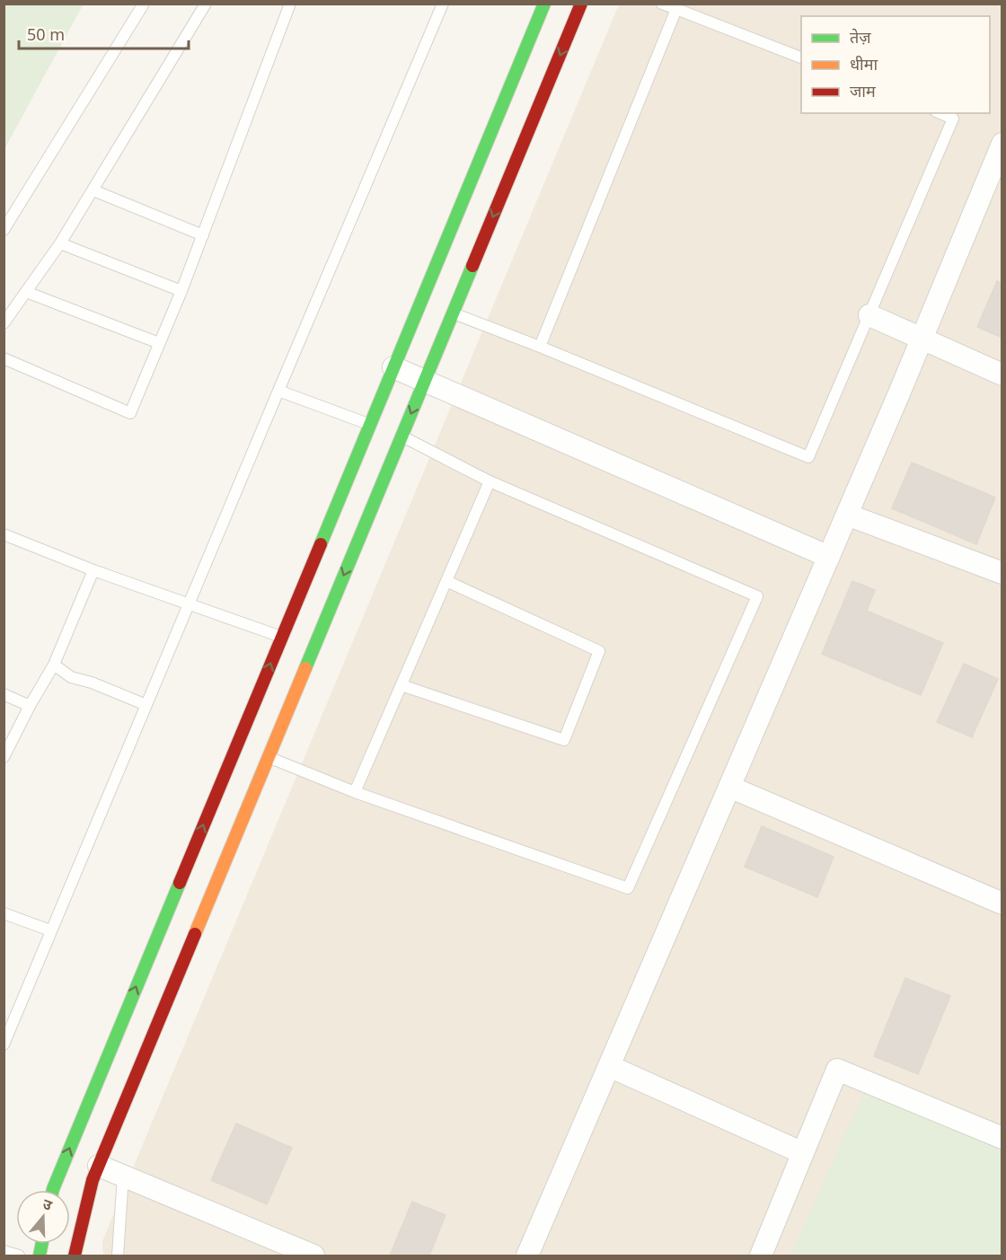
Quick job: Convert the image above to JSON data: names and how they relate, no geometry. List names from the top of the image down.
{
  "legend": ["तेज़", "धीमा", "जाम"],
  "scale_bar": "50 m",
  "north": "top"
}
